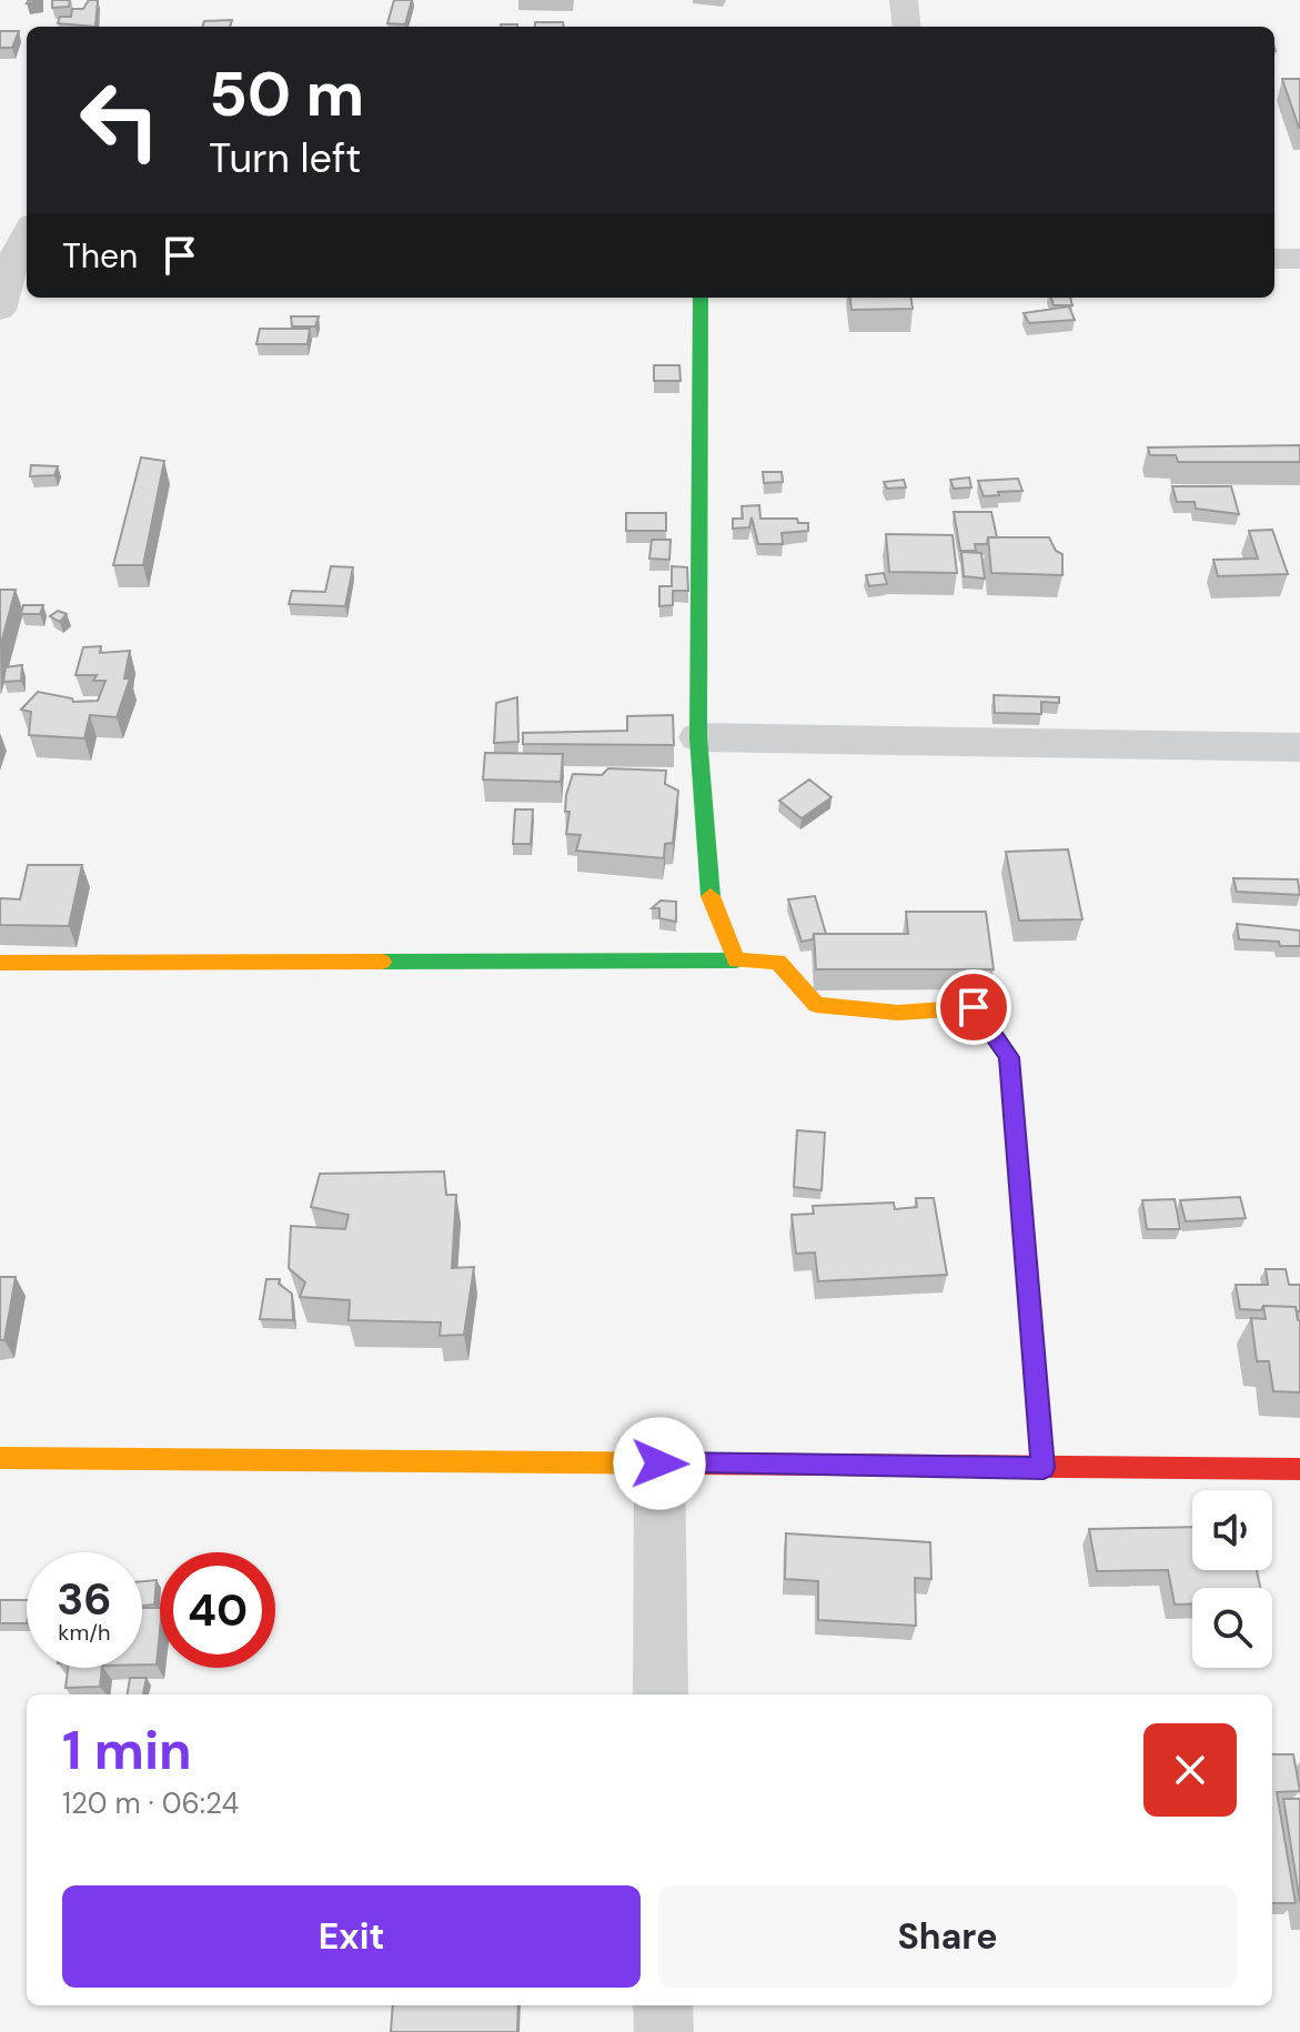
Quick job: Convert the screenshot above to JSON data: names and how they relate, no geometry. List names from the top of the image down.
{
  "page": {
    "turn": ["50 m", "Turn left"],
    "then": "Then",
    "speed": "36 km/h",
    "limit": "40",
    "heading": ["1 min", "120 m · 06:24"],
    "buttons": ["Exit", "Share"]
  }
}
